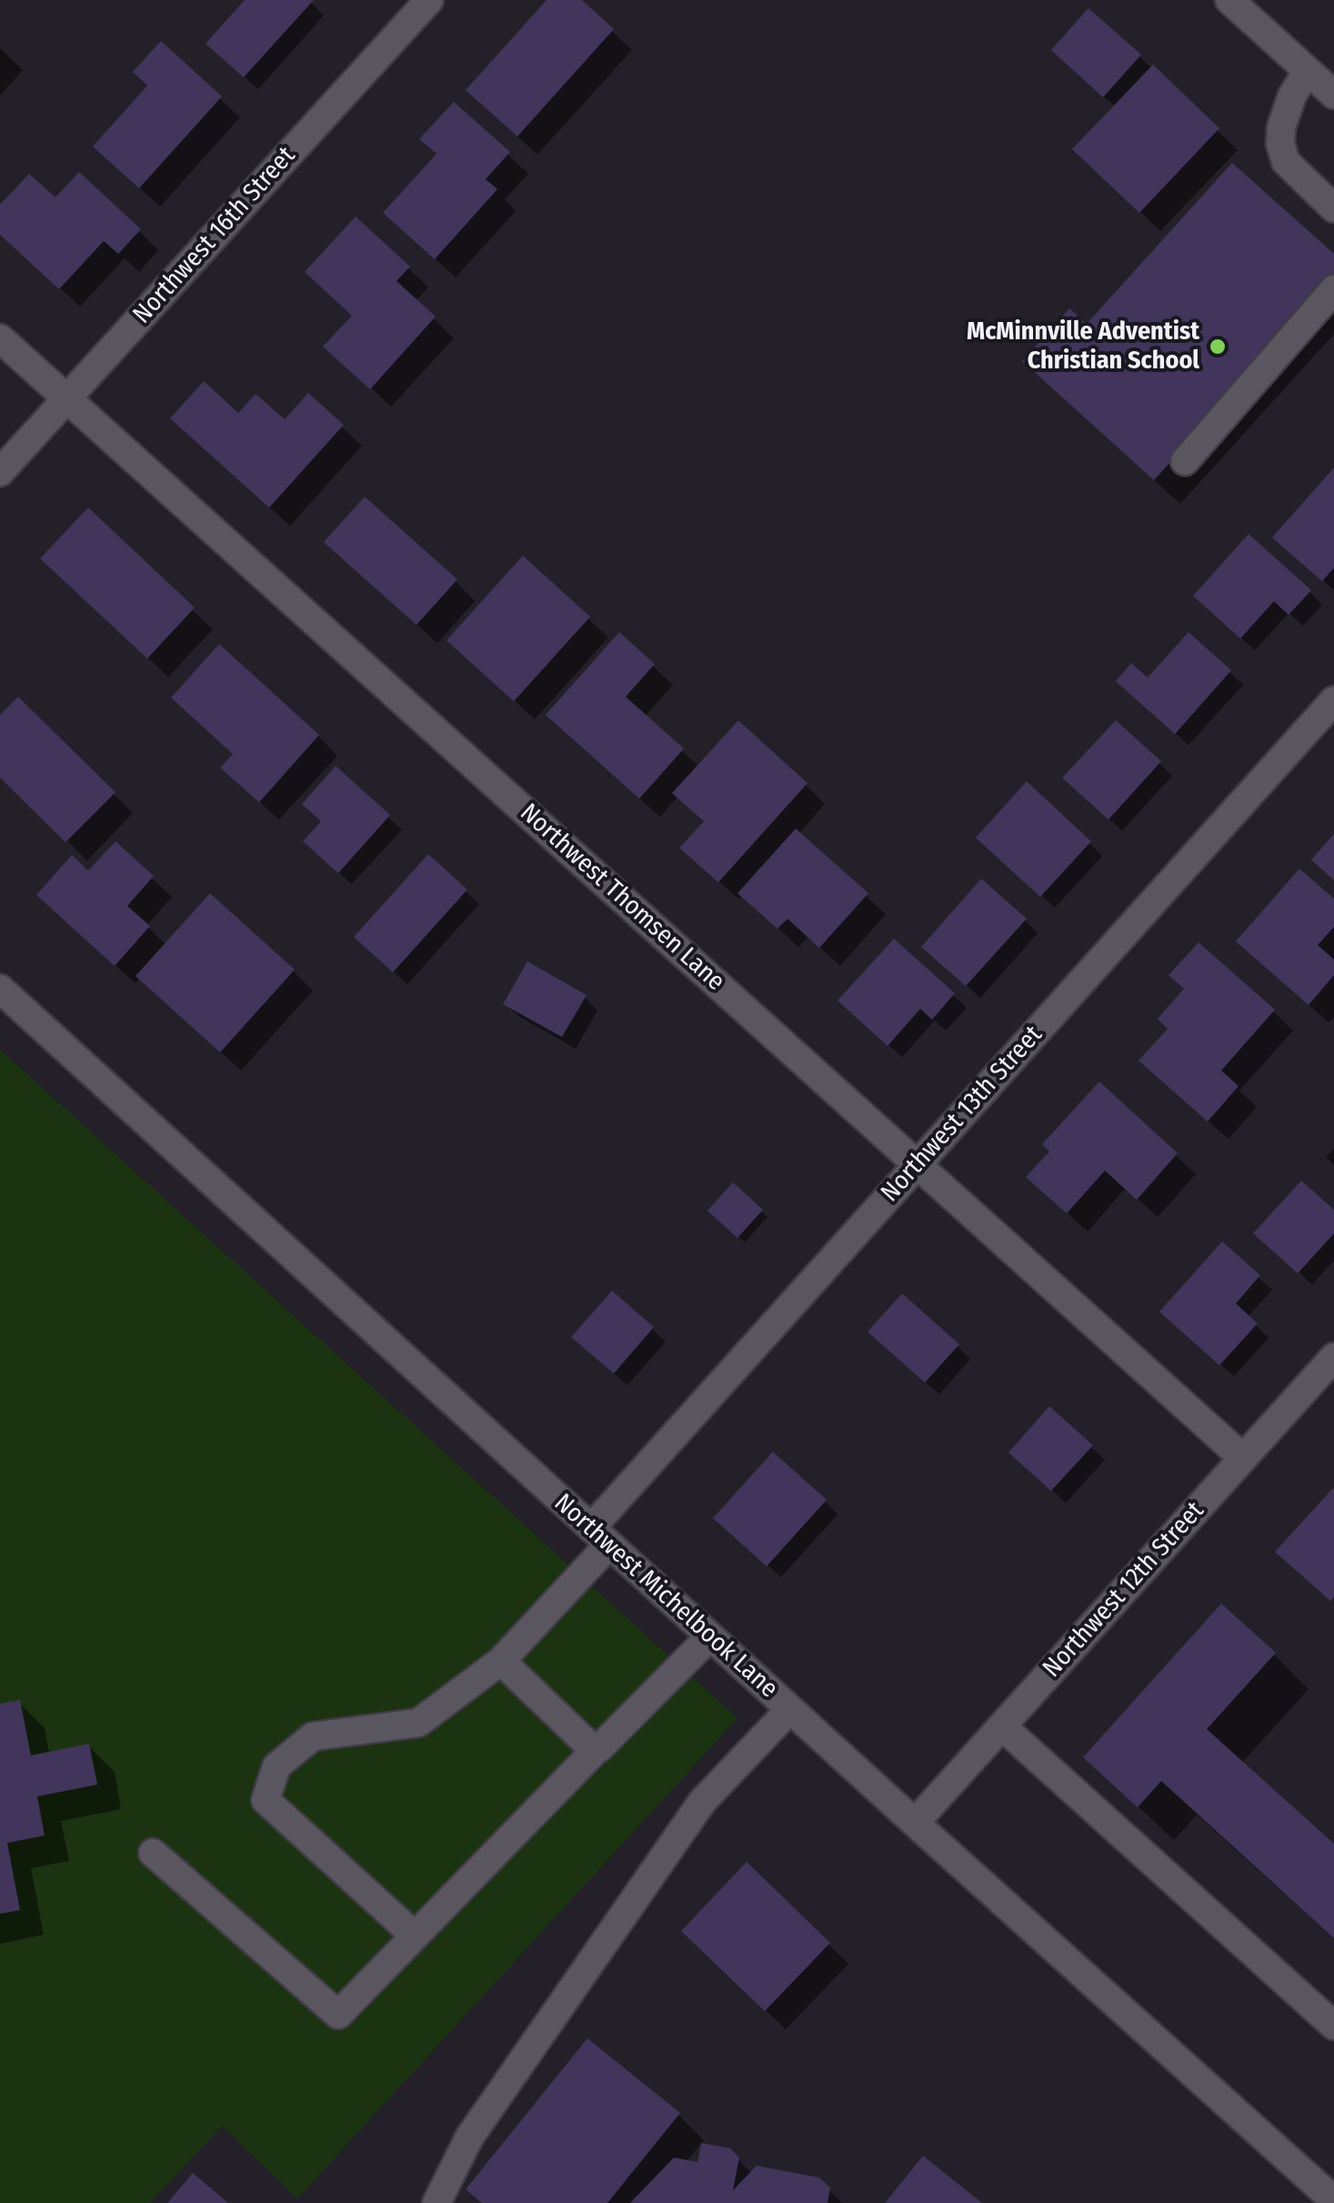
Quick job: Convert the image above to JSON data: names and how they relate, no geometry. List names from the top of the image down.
{
  "streets": {
    "street": [
      "Northwest 16th Street",
      "Northwest Thomsen Lane",
      "Northwest 13th Street",
      "Northwest 12th Street",
      "Northwest Michelbook Lane"
    ]
  },
  "crossings": [
    ["Northwest 16th Street", "Northwest Thomsen Lane"],
    ["Northwest Thomsen Lane", "Northwest 13th Street"],
    ["Northwest Thomsen Lane", "Northwest 12th Street"],
    ["Northwest 13th Street", "Northwest Michelbook Lane"],
    ["Northwest 12th Street", "Northwest Michelbook Lane"]
  ],
  "places": ["McMinnville Adventist Christian School"]
}
